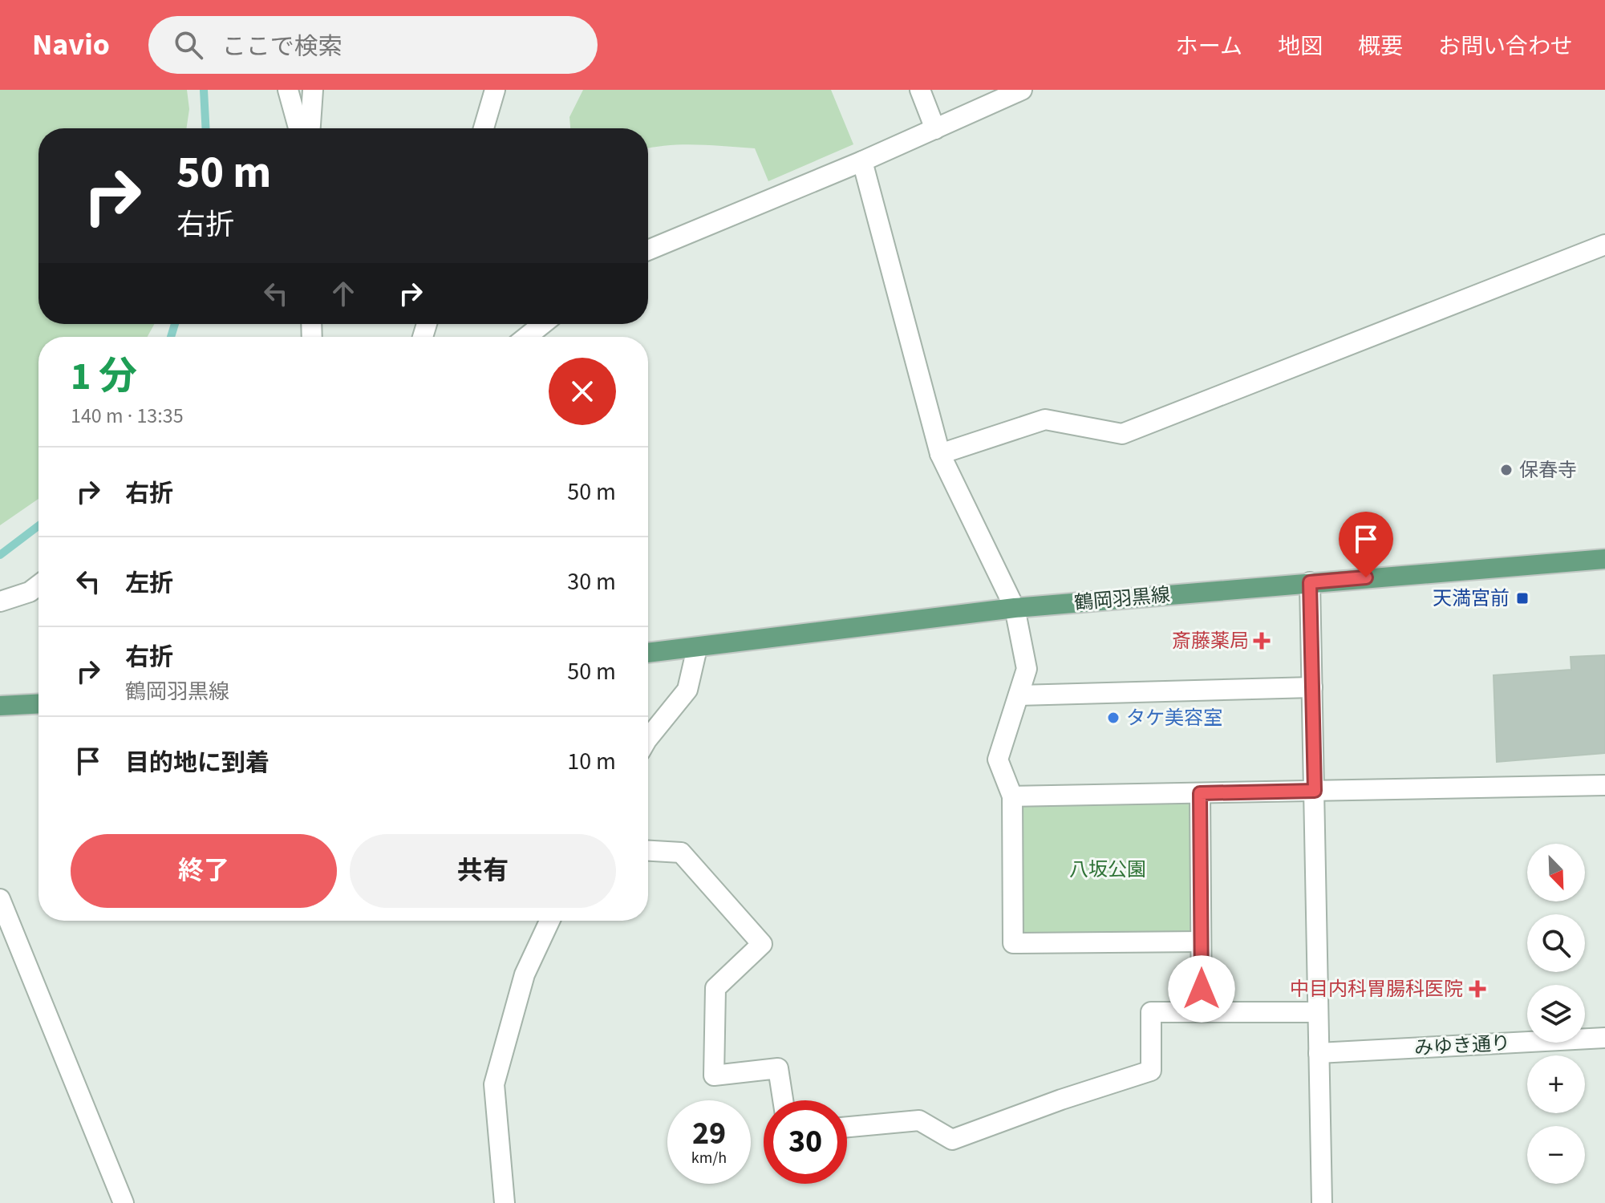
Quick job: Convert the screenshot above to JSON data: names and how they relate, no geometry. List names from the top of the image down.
{
  "streets": {
    "main road": ["鶴岡羽黒線"],
    "street": ["みゆき通り"]
  },
  "parks": ["八坂公園"],
  "places": {
    "other": ["保春寺", "タケ美容室"],
    "transit": ["天満宮前"],
    "health": ["斎藤薬局", "中目内科胃腸科医院"]
  },
  "north": "bottom right",
  "page": {
    "header": "Navio",
    "search": "ここで検索",
    "nav": [
      "ホーム",
      "地図",
      "概要",
      "お問い合わせ"
    ],
    "turn": ["50 m", "右折"],
    "heading": ["1 分", "140 m · 13:35"],
    "list": [
      {
        "name": "右折",
        "value": "50 m"
      },
      {
        "name": "左折",
        "value": "30 m"
      },
      {
        "name": "右折",
        "note": "鶴岡羽黒線",
        "value": "50 m"
      },
      {
        "name": "目的地に到着",
        "value": "10 m"
      }
    ],
    "buttons": ["終了", "共有"],
    "map_buttons": ["+", "−"],
    "speed": "29 km/h",
    "limit": "30"
  }
}
